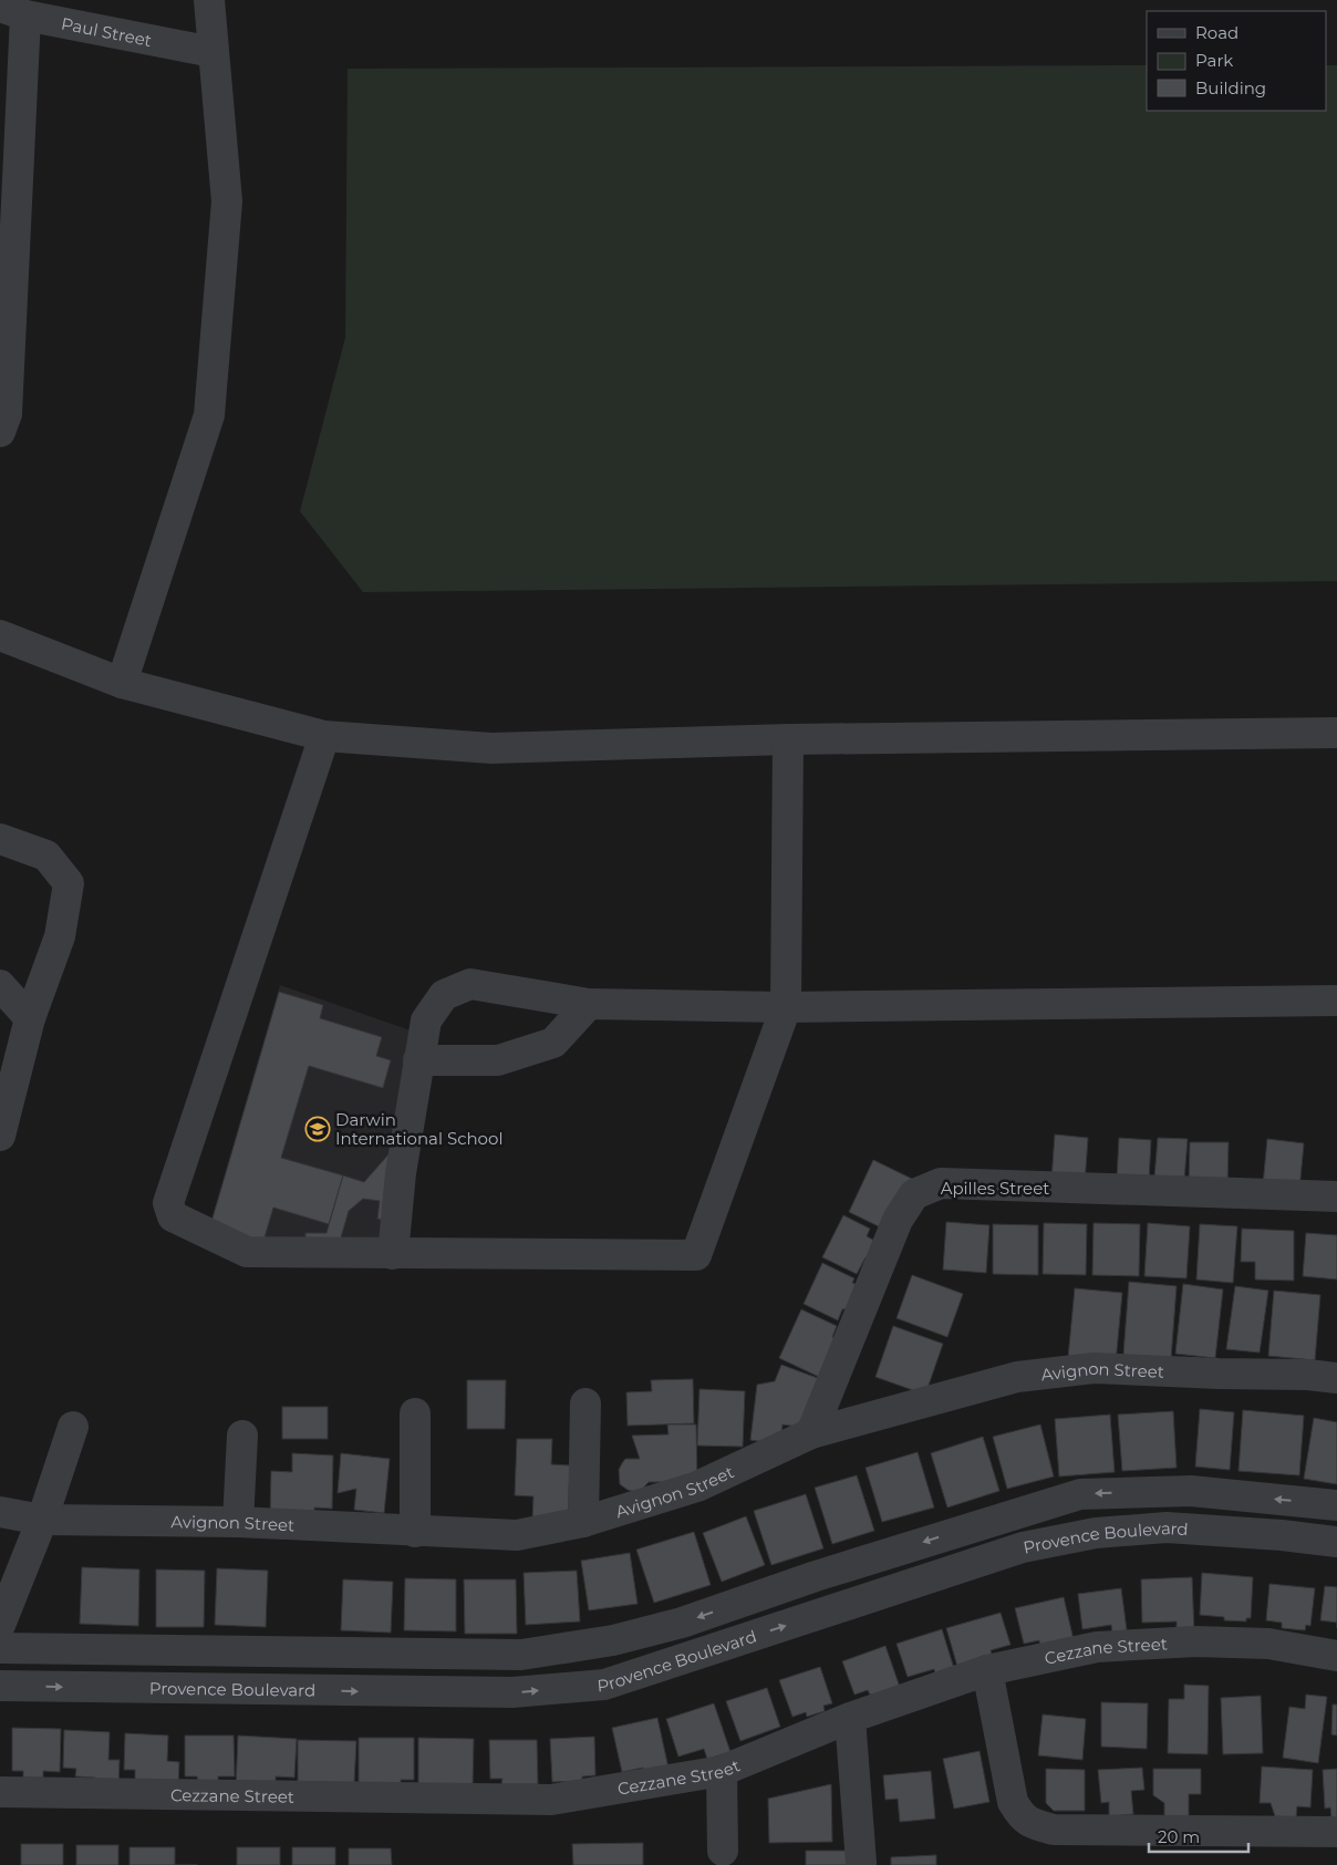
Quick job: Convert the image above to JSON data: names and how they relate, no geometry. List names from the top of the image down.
{
  "streets": {
    "street": [
      "Paul Street",
      "Apilles Street",
      "Avignon Street",
      "Provence Boulevard",
      "Cezzane Street"
    ]
  },
  "crossings": [
    ["Apilles Street", "Avignon Street"]
  ],
  "places": {
    "school or university": ["Darwin International School"]
  },
  "legend": ["Road", "Park", "Building"],
  "scale_bar": "20 m"
}
